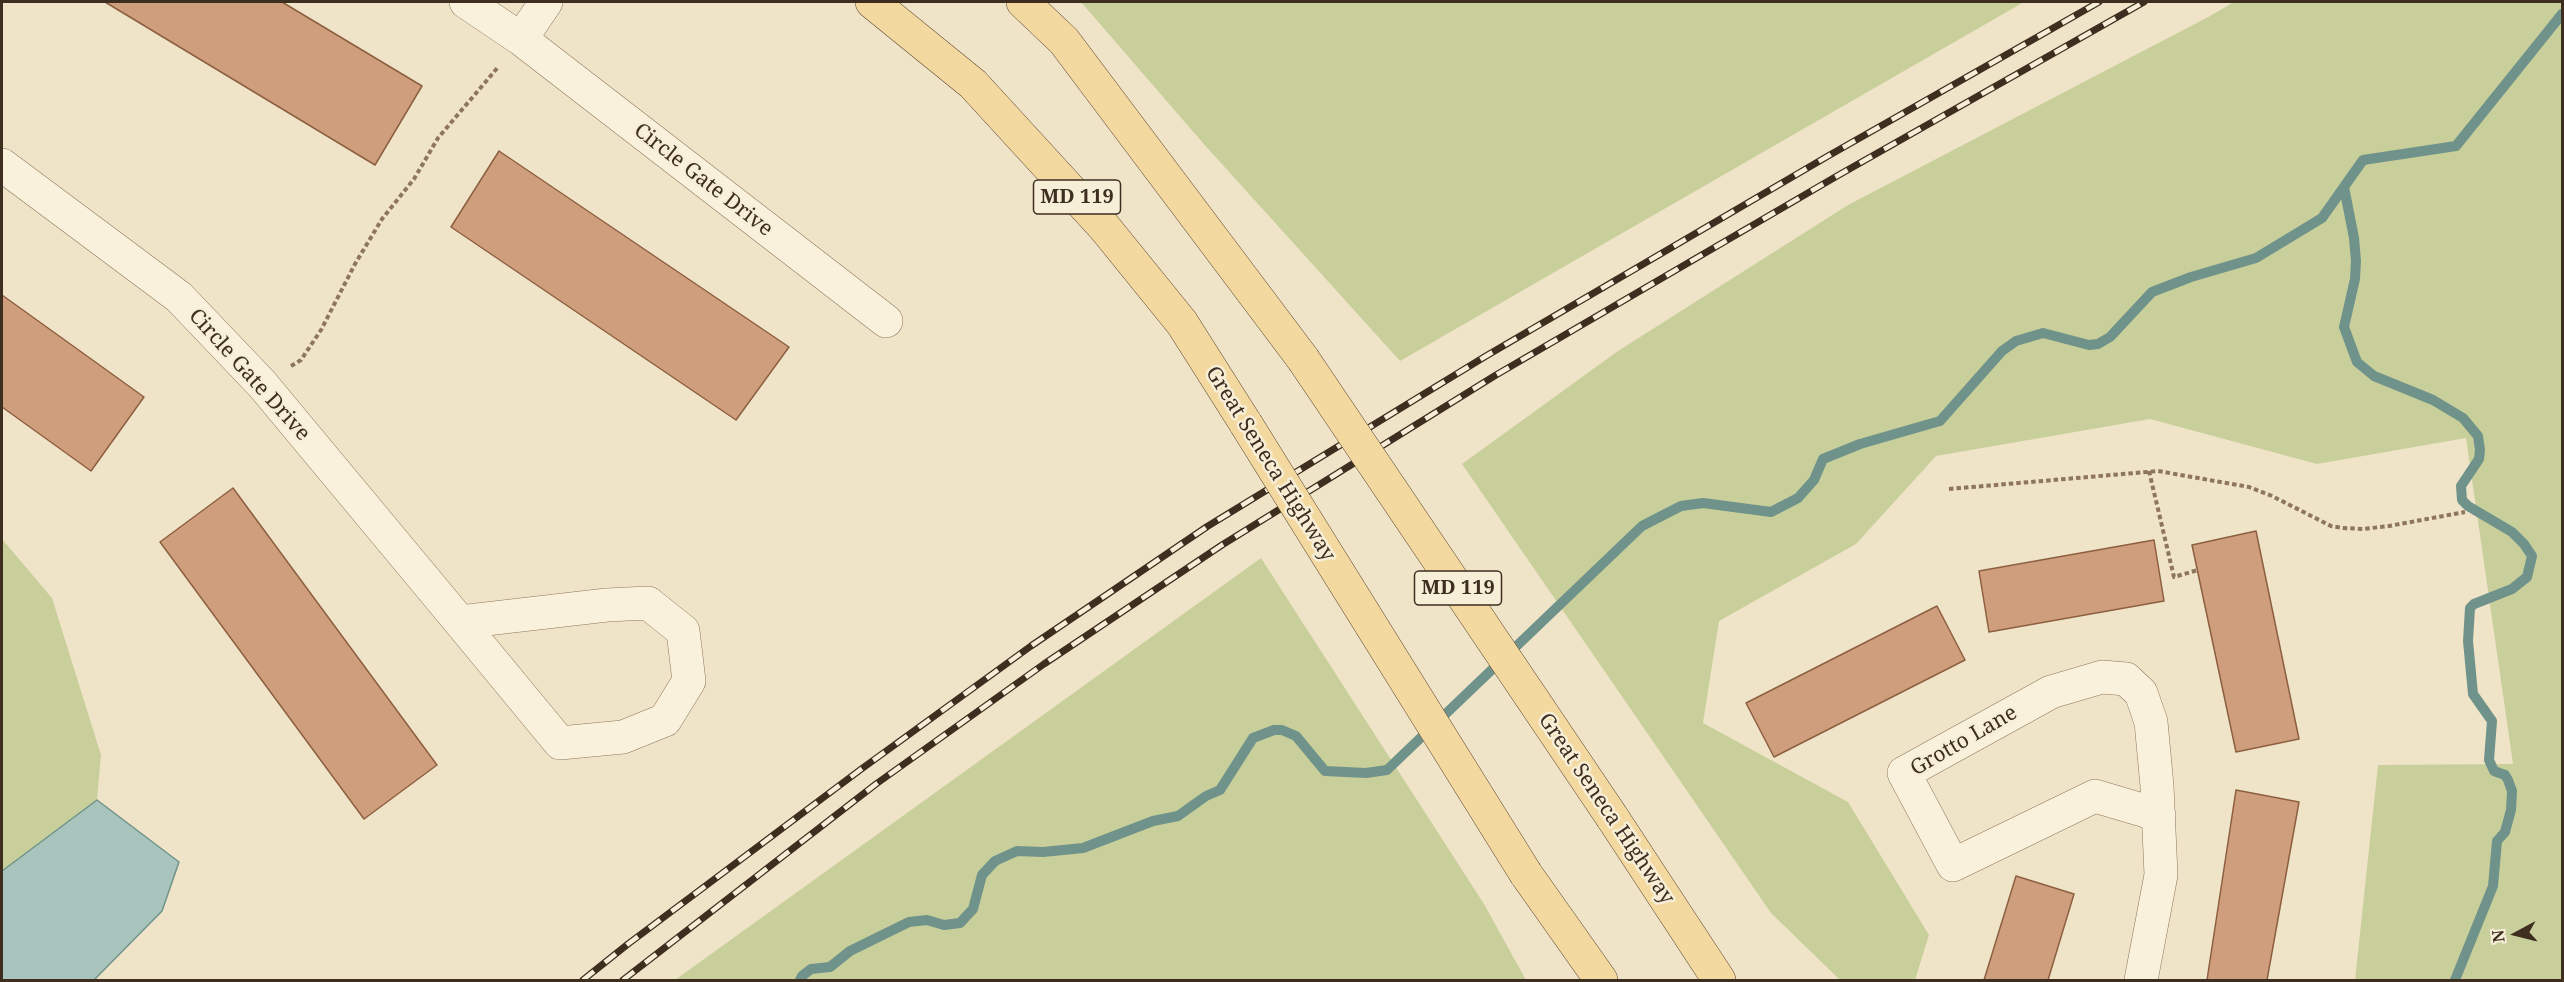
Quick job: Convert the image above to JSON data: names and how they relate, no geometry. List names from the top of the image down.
{
  "streets": {
    "main road": ["MD 119", "Great Seneca Highway"],
    "street": ["Circle Gate Drive", "Grotto Lane"]
  },
  "north": "left"
}
